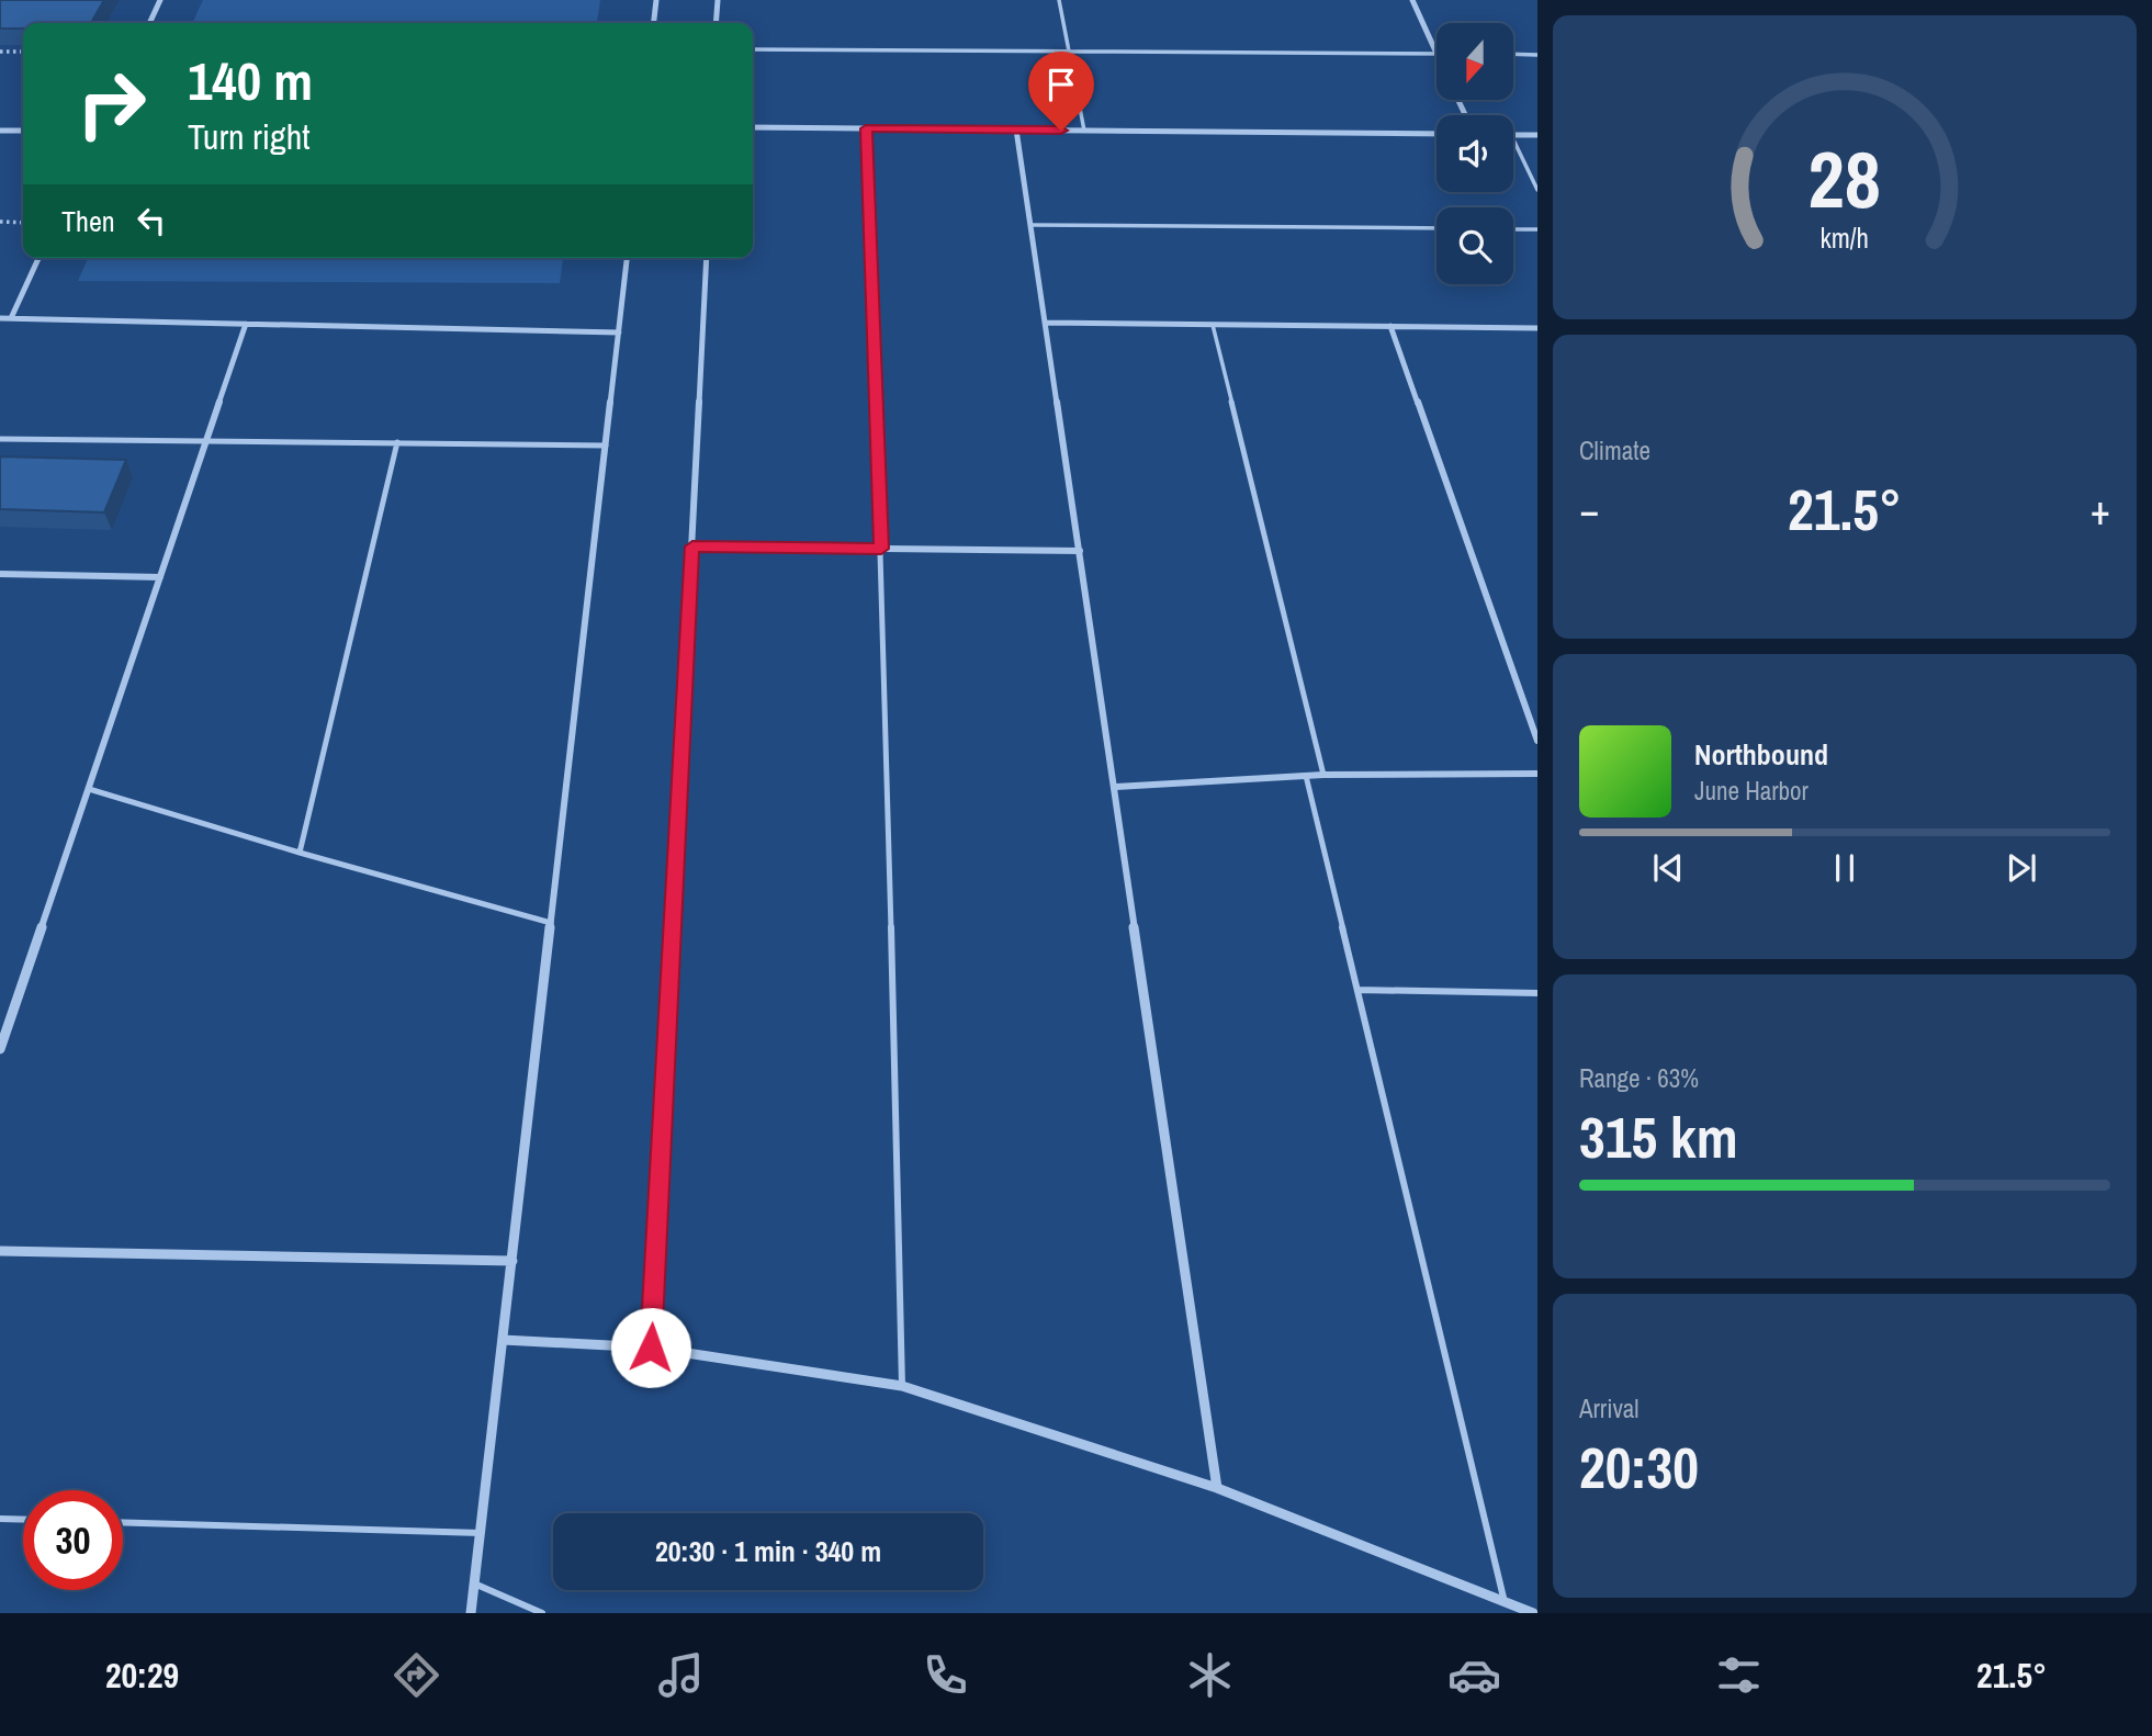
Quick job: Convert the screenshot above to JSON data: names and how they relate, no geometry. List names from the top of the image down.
{
  "north": "bottom",
  "page": {
    "turn": ["140 m", "Turn right"],
    "then": "Then",
    "tile": [
      "Climate",
      ["Range · 63%", "315 km"],
      ["Arrival", "20:30"]
    ],
    "heat": ["−", "21.5°", "+"],
    "song": ["Northbound", "June Harbor"],
    "limit": "30",
    "trip": "20:30 · 1 min · 340 m",
    "tabs": ["20:29", "21.5°"],
    "gauge": ["28", "km/h"]
  }
}
